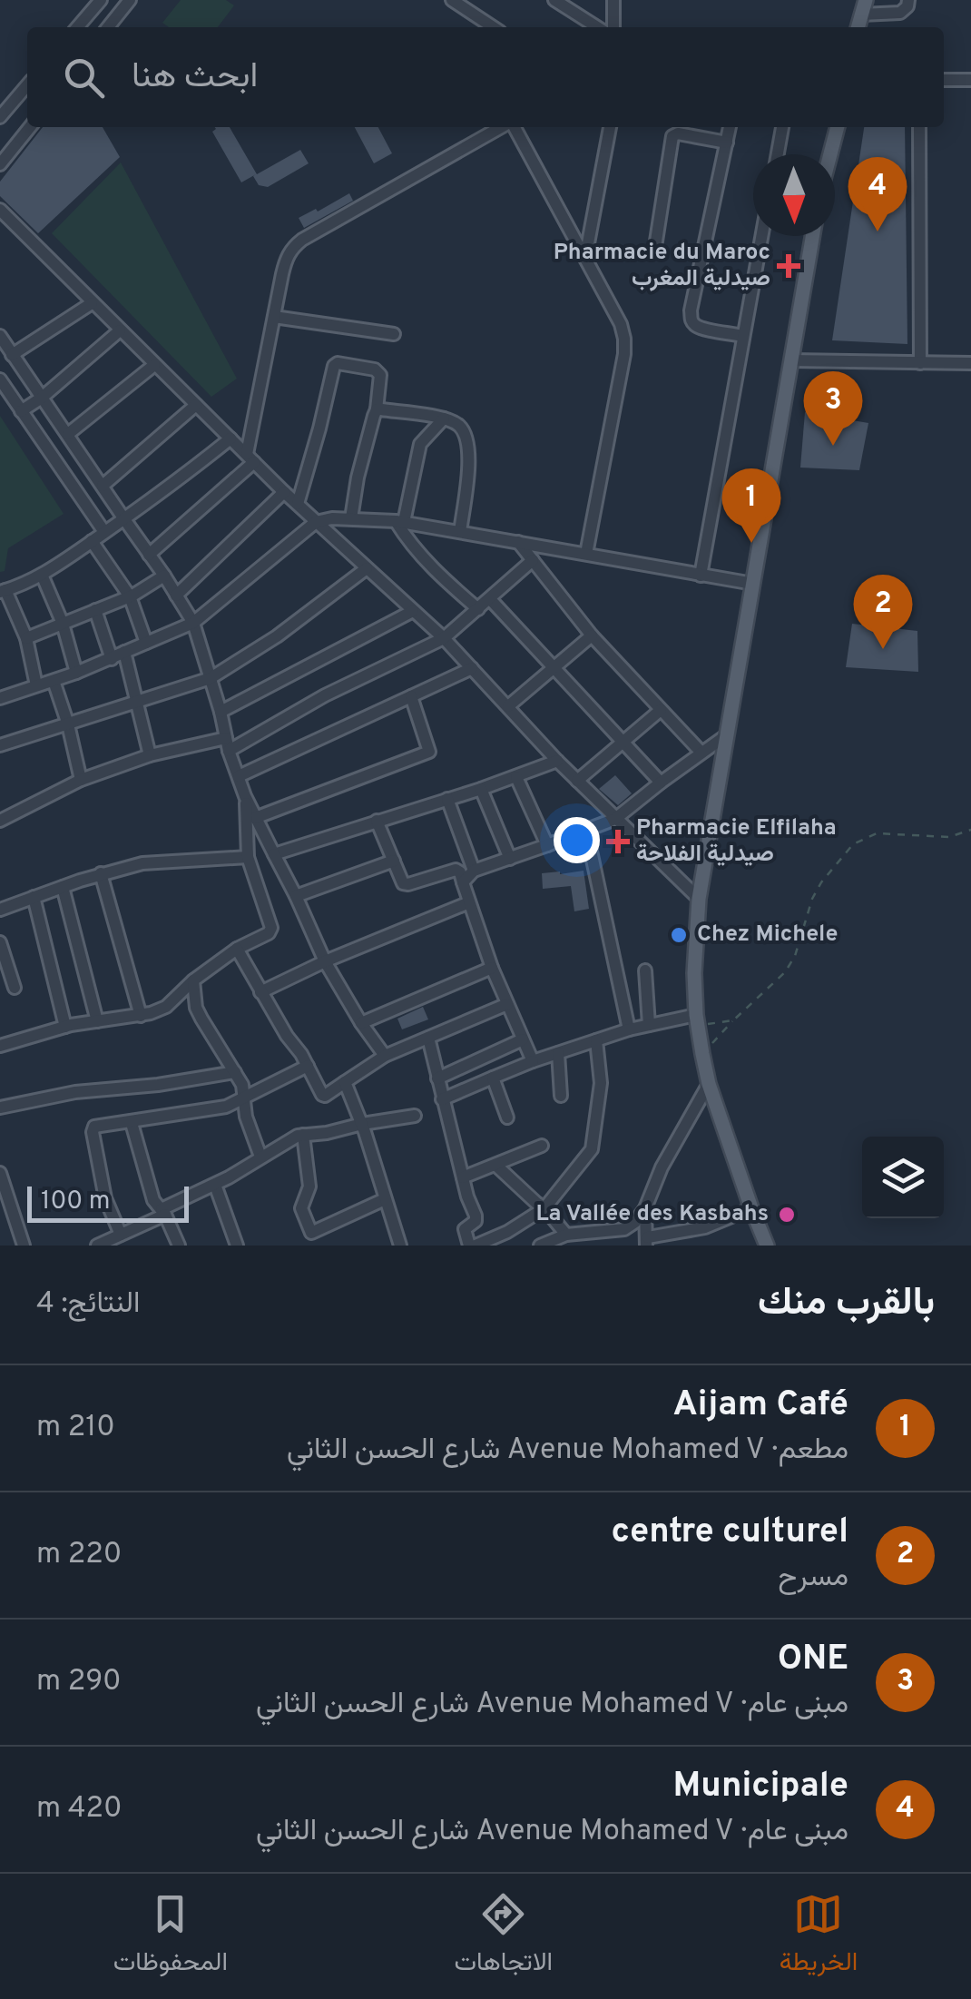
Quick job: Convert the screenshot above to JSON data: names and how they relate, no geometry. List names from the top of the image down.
{
  "places": {
    "health": ["Pharmacie du Maroc صيدلية المغرب", "Pharmacie Elfilaha صيدلية الفلاحة"],
    "other": ["Chez Michele", "La Vallée des Kasbahs"]
  },
  "scale_bar": "100 m",
  "north": "bottom",
  "page": {
    "search": "ابحث هنا",
    "pins": [
      "4",
      "3",
      "1",
      "2"
    ],
    "scale": "100 m",
    "heading": ["بالقرب منك", "النتائج: 4"],
    "list": [
      {
        "mark": "1",
        "name": "Aijam Café",
        "note": "مطعم · Avenue Mohamed V شارع الحسن الثاني",
        "value": "210 m"
      },
      {
        "mark": "2",
        "name": "centre culturel",
        "note": "مسرح",
        "value": "220 m"
      },
      {
        "mark": "3",
        "name": "ONE",
        "note": "مبنى عام · Avenue Mohamed V شارع الحسن الثاني",
        "value": "290 m"
      },
      {
        "mark": "4",
        "name": "Municipale",
        "note": "مبنى عام · Avenue Mohamed V شارع الحسن الثاني",
        "value": "420 m"
      }
    ],
    "nav": ["الخريطة", "الاتجاهات", "المحفوظات"]
  }
}
